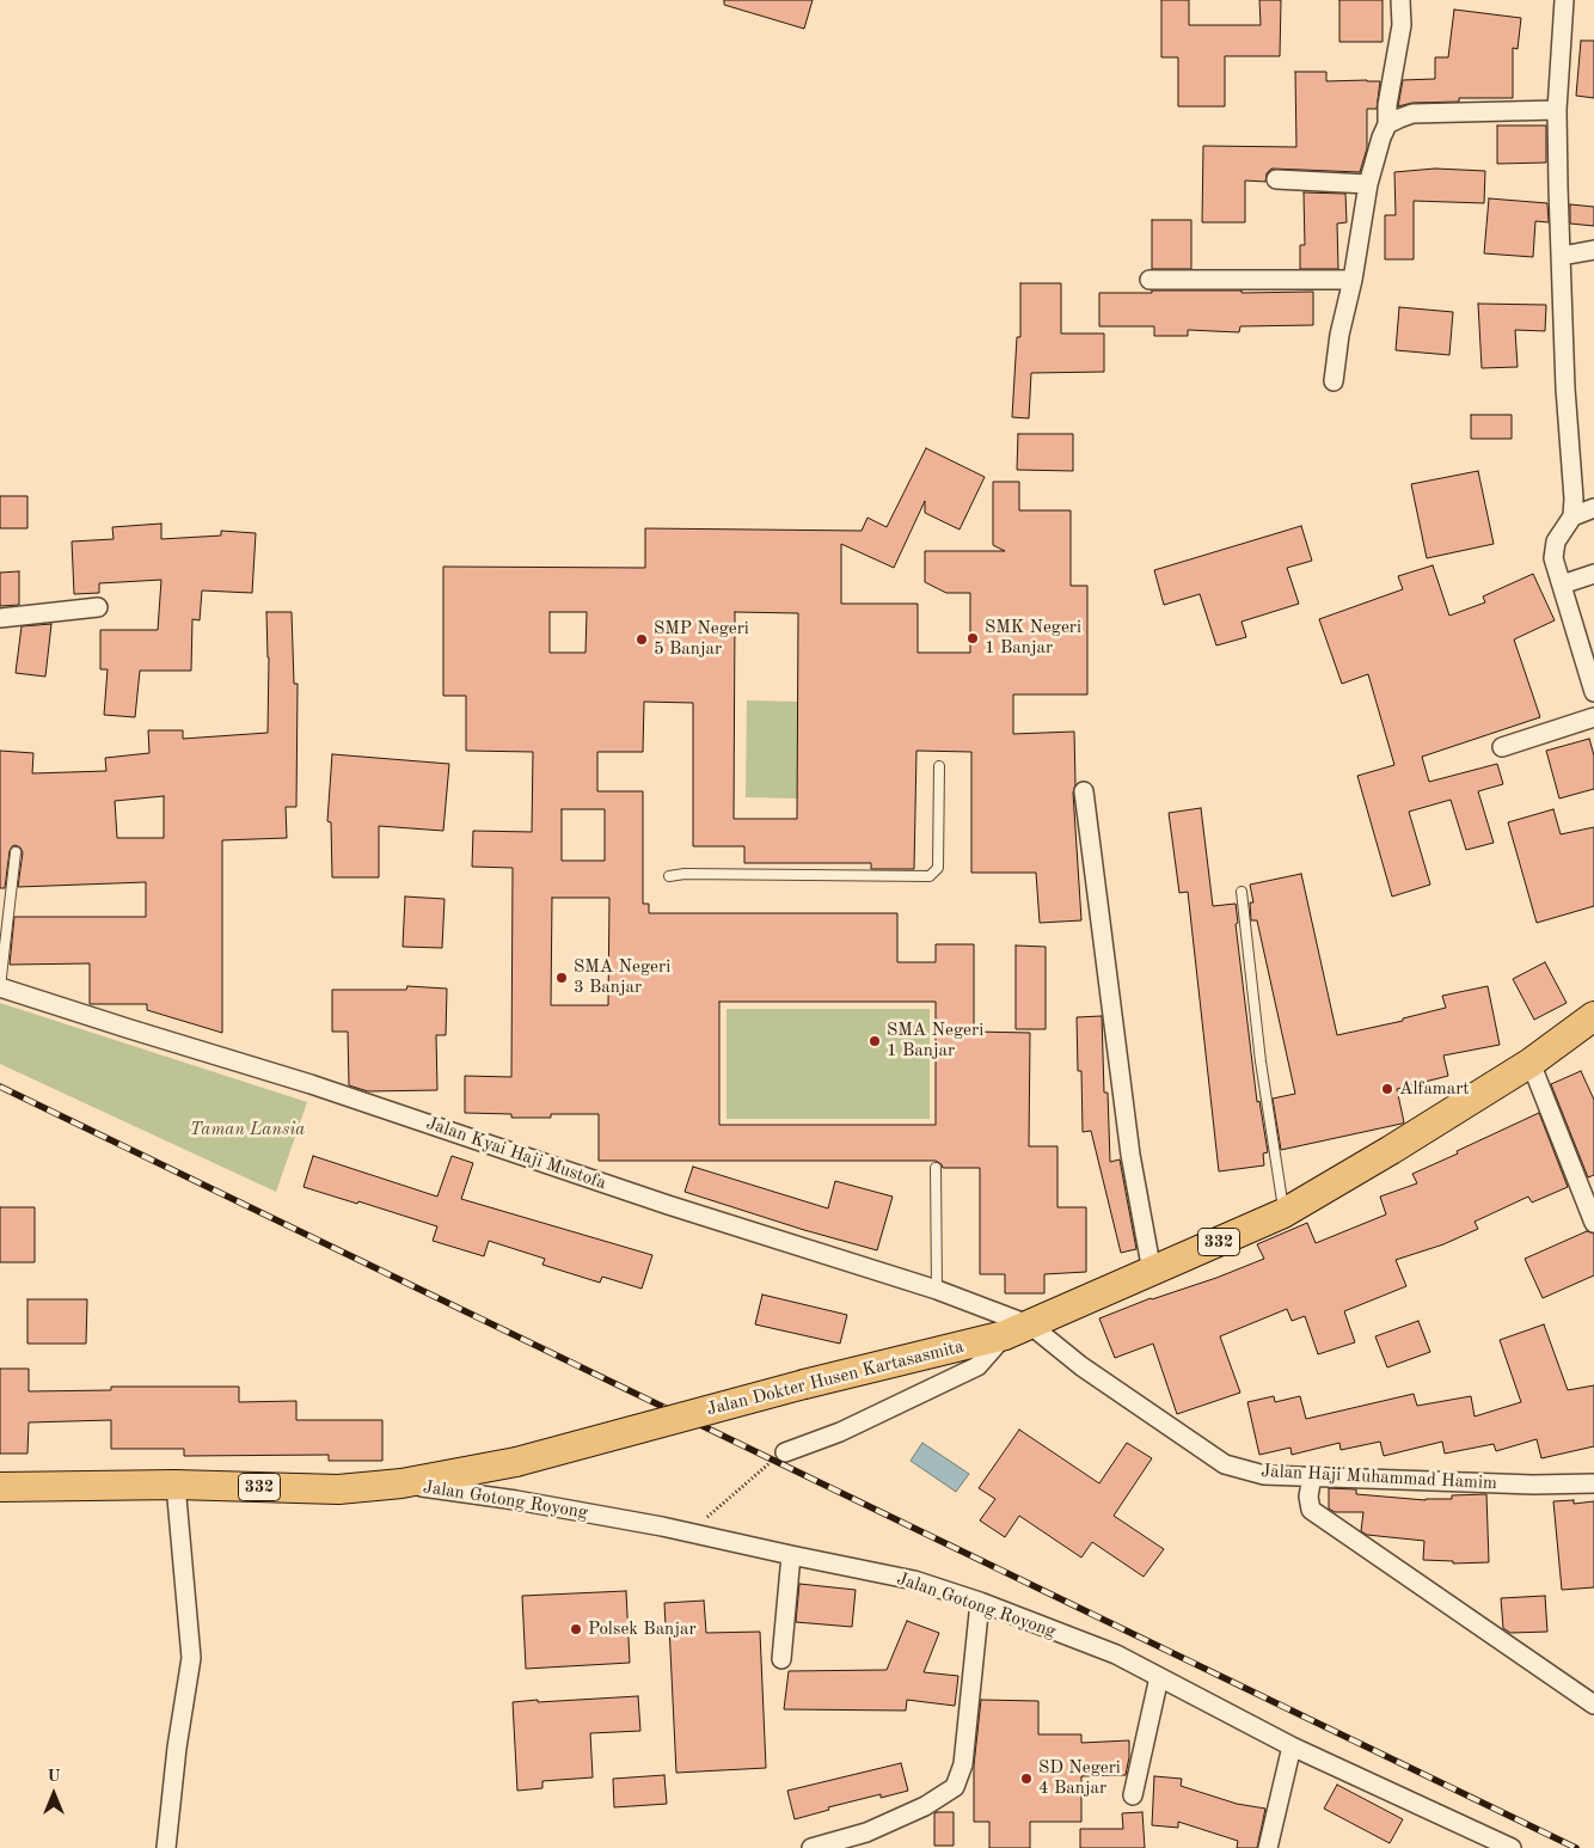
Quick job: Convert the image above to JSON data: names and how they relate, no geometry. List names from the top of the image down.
{
  "streets": {
    "main road": ["332", "Jalan Dokter Husen Kartasasmita"],
    "street": ["Jalan Kyai Haji Mustofa", "Jalan Haji Muhammad Hamim", "Jalan Gotong Royong"]
  },
  "crossings": [
    ["Jalan Kyai Haji Mustofa", "Jalan Dokter Husen Kartasasmita"],
    ["Jalan Kyai Haji Mustofa", "Jalan Haji Muhammad Hamim"],
    ["Jalan Dokter Husen Kartasasmita", "Jalan Haji Muhammad Hamim"],
    ["Jalan Dokter Husen Kartasasmita", "Jalan Gotong Royong"]
  ],
  "parks": ["Taman Lansia"],
  "places": [
    "SMK Negeri 1 Banjar",
    "SMP Negeri 5 Banjar",
    "SMA Negeri 3 Banjar",
    "SMA Negeri 1 Banjar",
    "Alfamart",
    "Polsek Banjar",
    "SD Negeri 4 Banjar"
  ],
  "north": "top"
}
